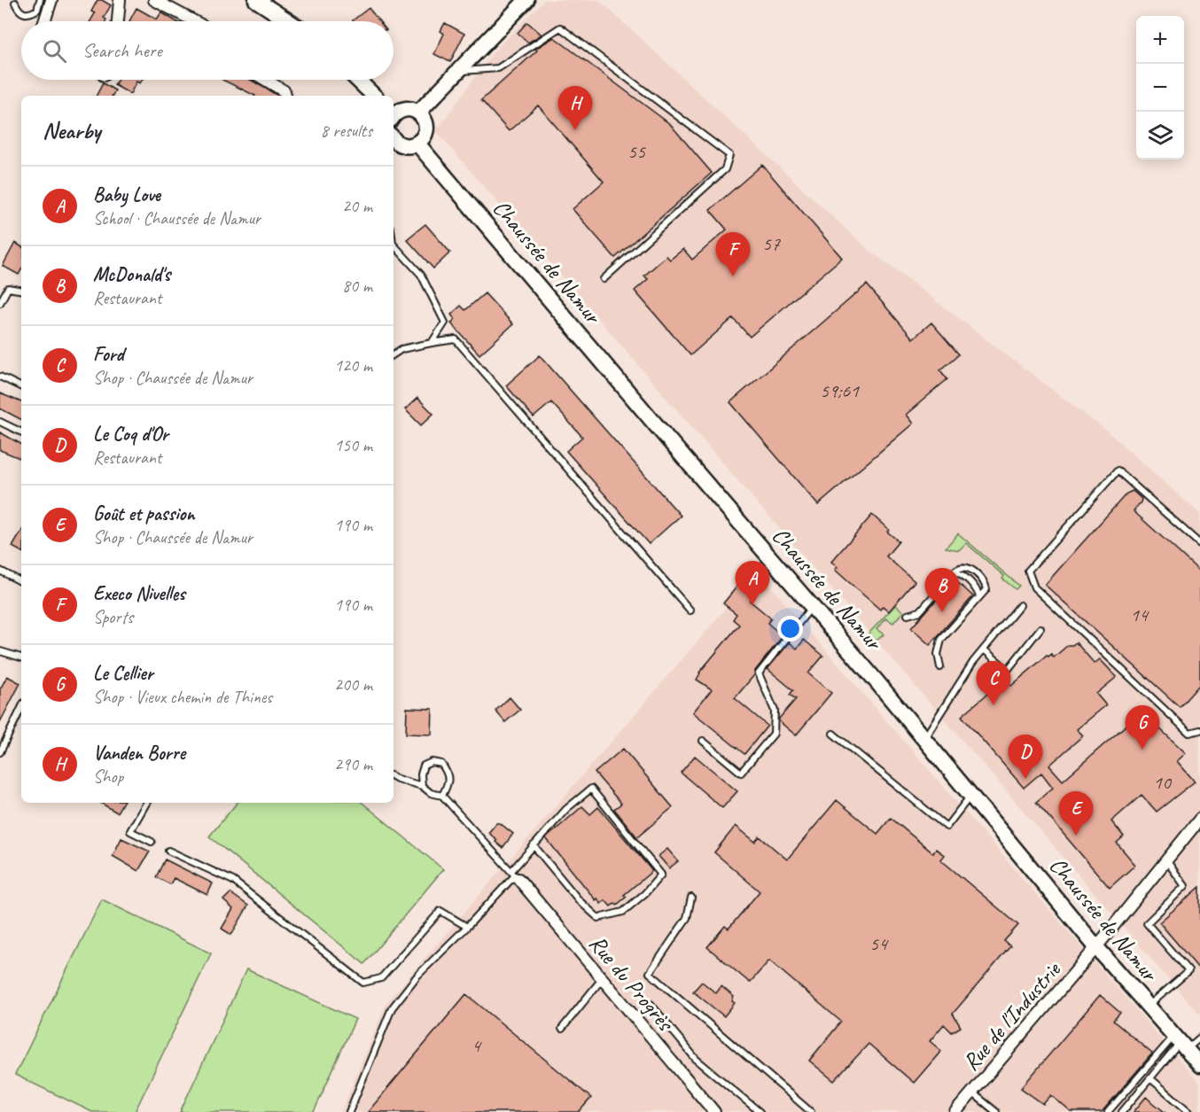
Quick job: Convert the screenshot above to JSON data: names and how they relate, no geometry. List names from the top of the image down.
{
  "streets": {
    "main road": ["Chaussée de Namur"],
    "street": ["Rue du Progrès", "Rue de l'Industrie"]
  },
  "crossings": [
    ["Chaussée de Namur", "Rue de l'Industrie"]
  ],
  "house_numbers": [
    "55",
    "57",
    "59;61",
    "14",
    "10",
    "54",
    "4"
  ],
  "page": {
    "map_buttons": ["+", "−"],
    "search": "Search here",
    "pins": [
      "H",
      "F",
      "A",
      "B",
      "C",
      "G",
      "D",
      "E"
    ],
    "heading": ["Nearby", "8 results"],
    "list": [
      {
        "mark": "A",
        "name": "Baby Love",
        "note": "School · Chaussée de Namur",
        "value": "20 m"
      },
      {
        "mark": "B",
        "name": "McDonald's",
        "note": "Restaurant",
        "value": "80 m"
      },
      {
        "mark": "C",
        "name": "Ford",
        "note": "Shop · Chaussée de Namur",
        "value": "120 m"
      },
      {
        "mark": "D",
        "name": "Le Coq d'Or",
        "note": "Restaurant",
        "value": "150 m"
      },
      {
        "mark": "E",
        "name": "Goût et passion",
        "note": "Shop · Chaussée de Namur",
        "value": "190 m"
      },
      {
        "mark": "F",
        "name": "Execo Nivelles",
        "note": "Sports",
        "value": "190 m"
      },
      {
        "mark": "G",
        "name": "Le Cellier",
        "note": "Shop · Vieux chemin de Thines",
        "value": "200 m"
      },
      {
        "mark": "H",
        "name": "Vanden Borre",
        "note": "Shop",
        "value": "290 m"
      }
    ]
  }
}
